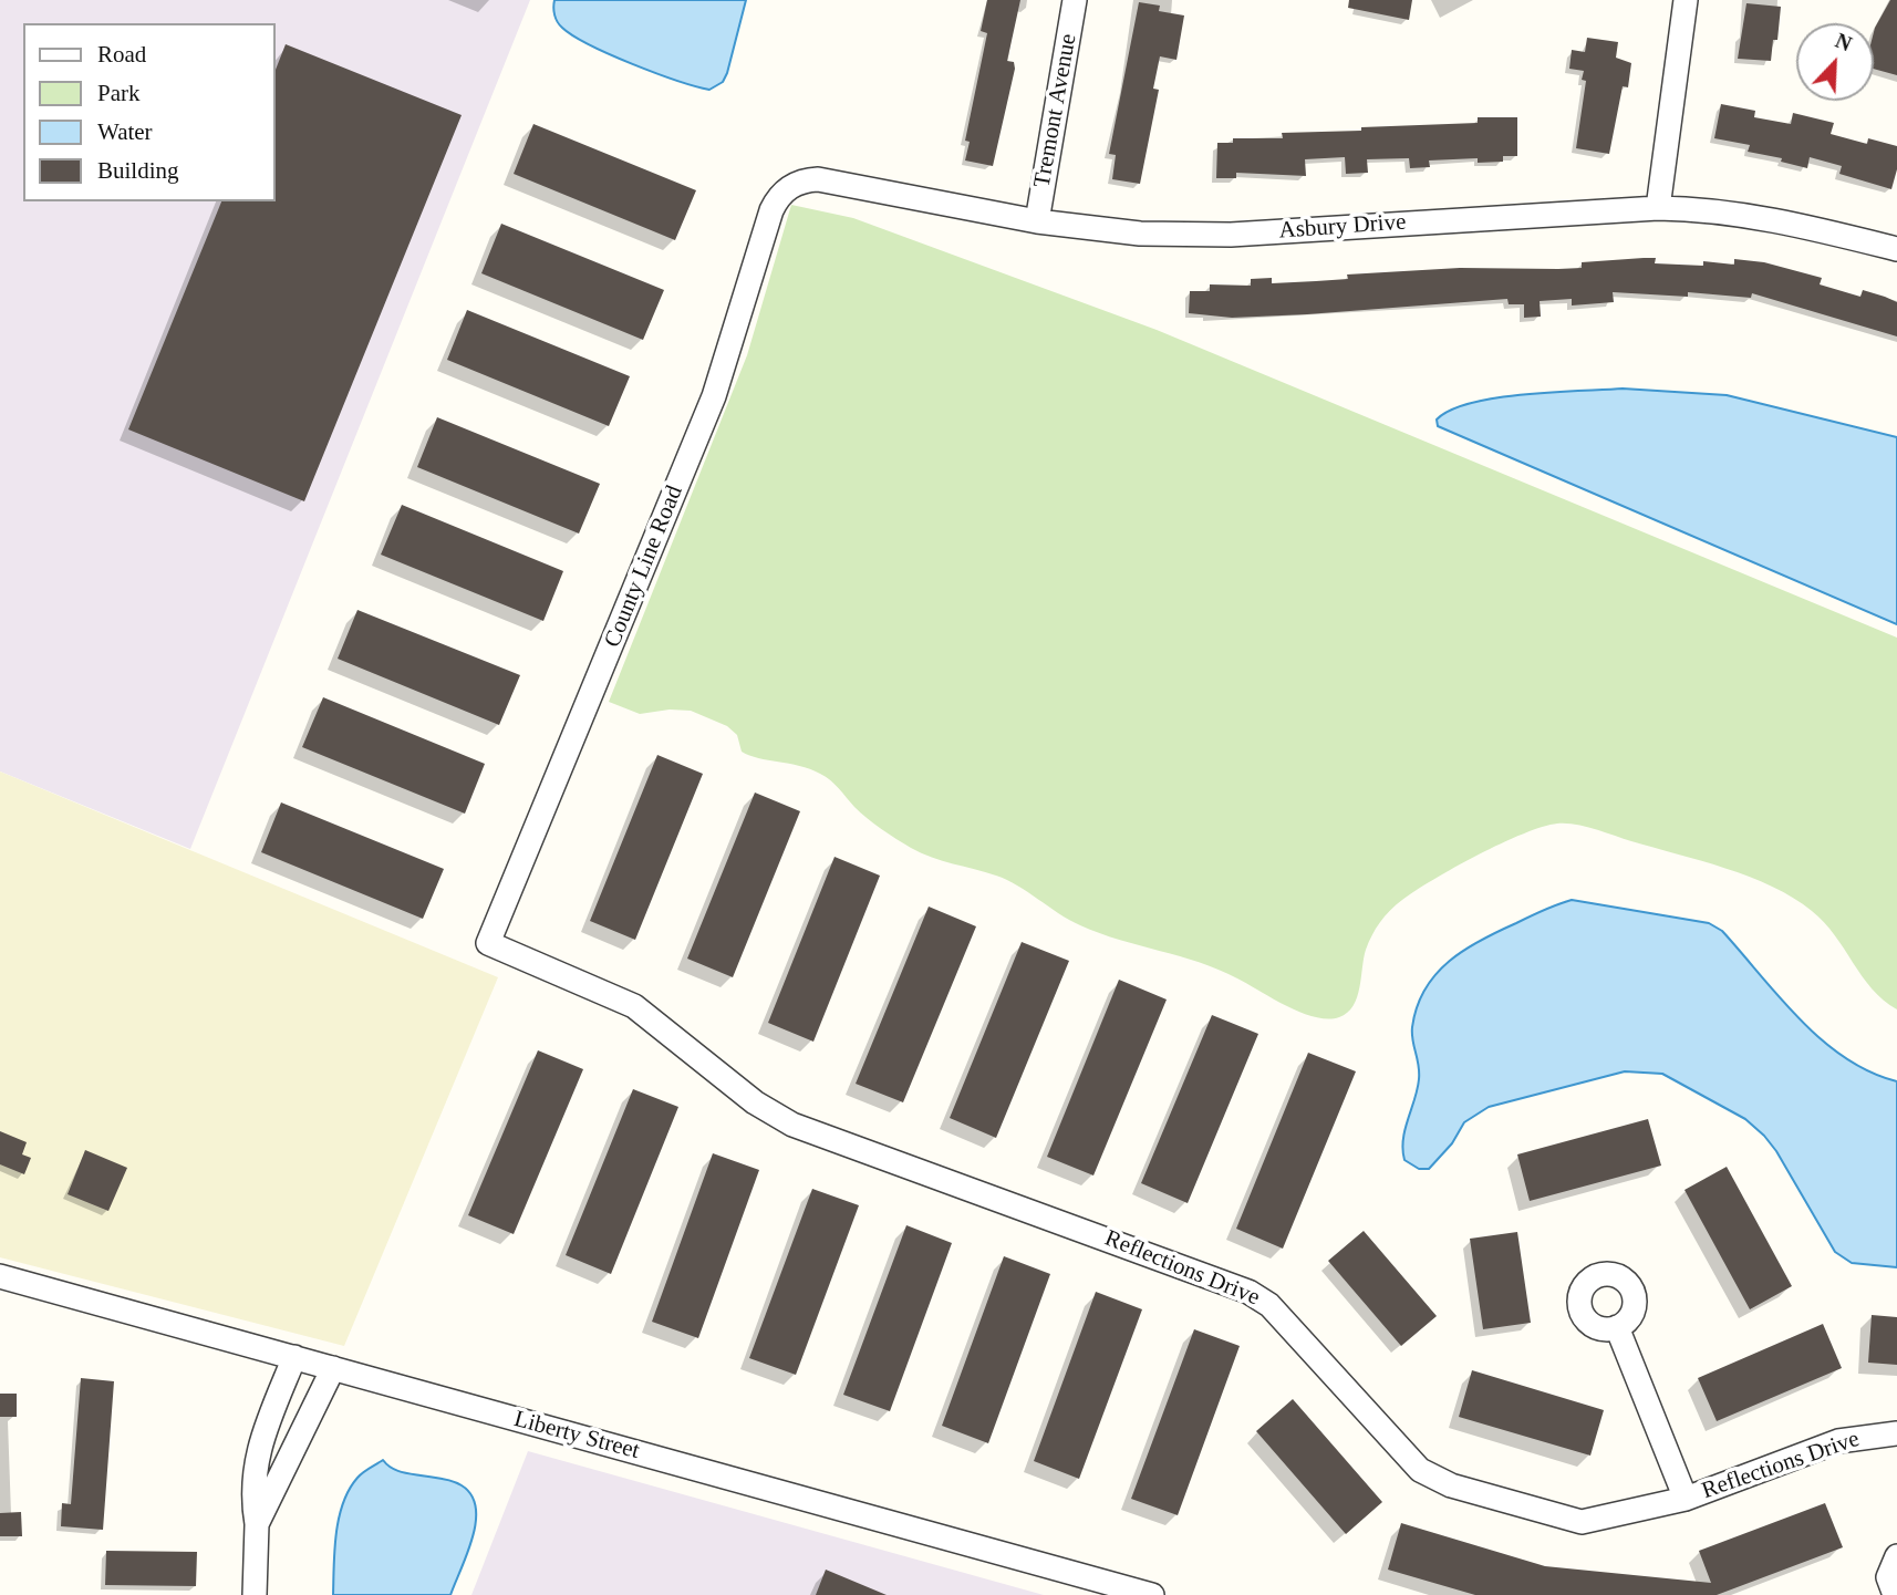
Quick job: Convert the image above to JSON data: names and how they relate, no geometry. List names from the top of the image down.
{
  "streets": {
    "street": [
      "Tremont Avenue",
      "Asbury Drive",
      "County Line Road",
      "Reflections Drive",
      "Liberty Street"
    ]
  },
  "crossings": [
    ["Tremont Avenue", "Asbury Drive"],
    ["Asbury Drive", "County Line Road"],
    ["County Line Road", "Reflections Drive"]
  ],
  "legend": [
    "Road",
    "Park",
    "Water",
    "Building"
  ],
  "north": "top right"
}
